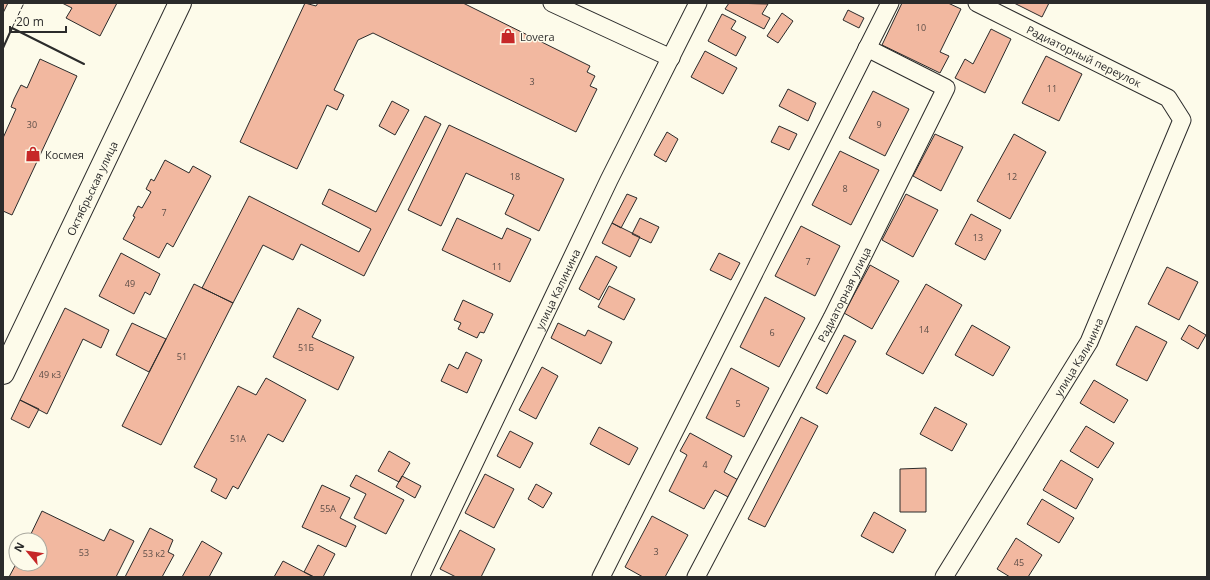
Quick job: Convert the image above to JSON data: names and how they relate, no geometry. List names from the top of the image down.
{
  "streets": {
    "street": [
      "Радиаторный переулок",
      "Октябрьская улица",
      "улица Калинина",
      "Радиаторная улица"
    ]
  },
  "crossings": [
    ["Радиаторный переулок", "улица Калинина"]
  ],
  "places": {
    "shop": ["Lovera", "Космея"]
  },
  "house_numbers": [
    "10",
    "3",
    "11",
    "30",
    "9",
    "18",
    "12",
    "8",
    "7",
    "13",
    "7",
    "11",
    "49",
    "14",
    "6",
    "51Б",
    "51",
    "49 к3",
    "5",
    "51А",
    "4",
    "55А",
    "3",
    "53",
    "53 к2",
    "45"
  ],
  "scale_bar": "20 m",
  "north": "top left"
}
